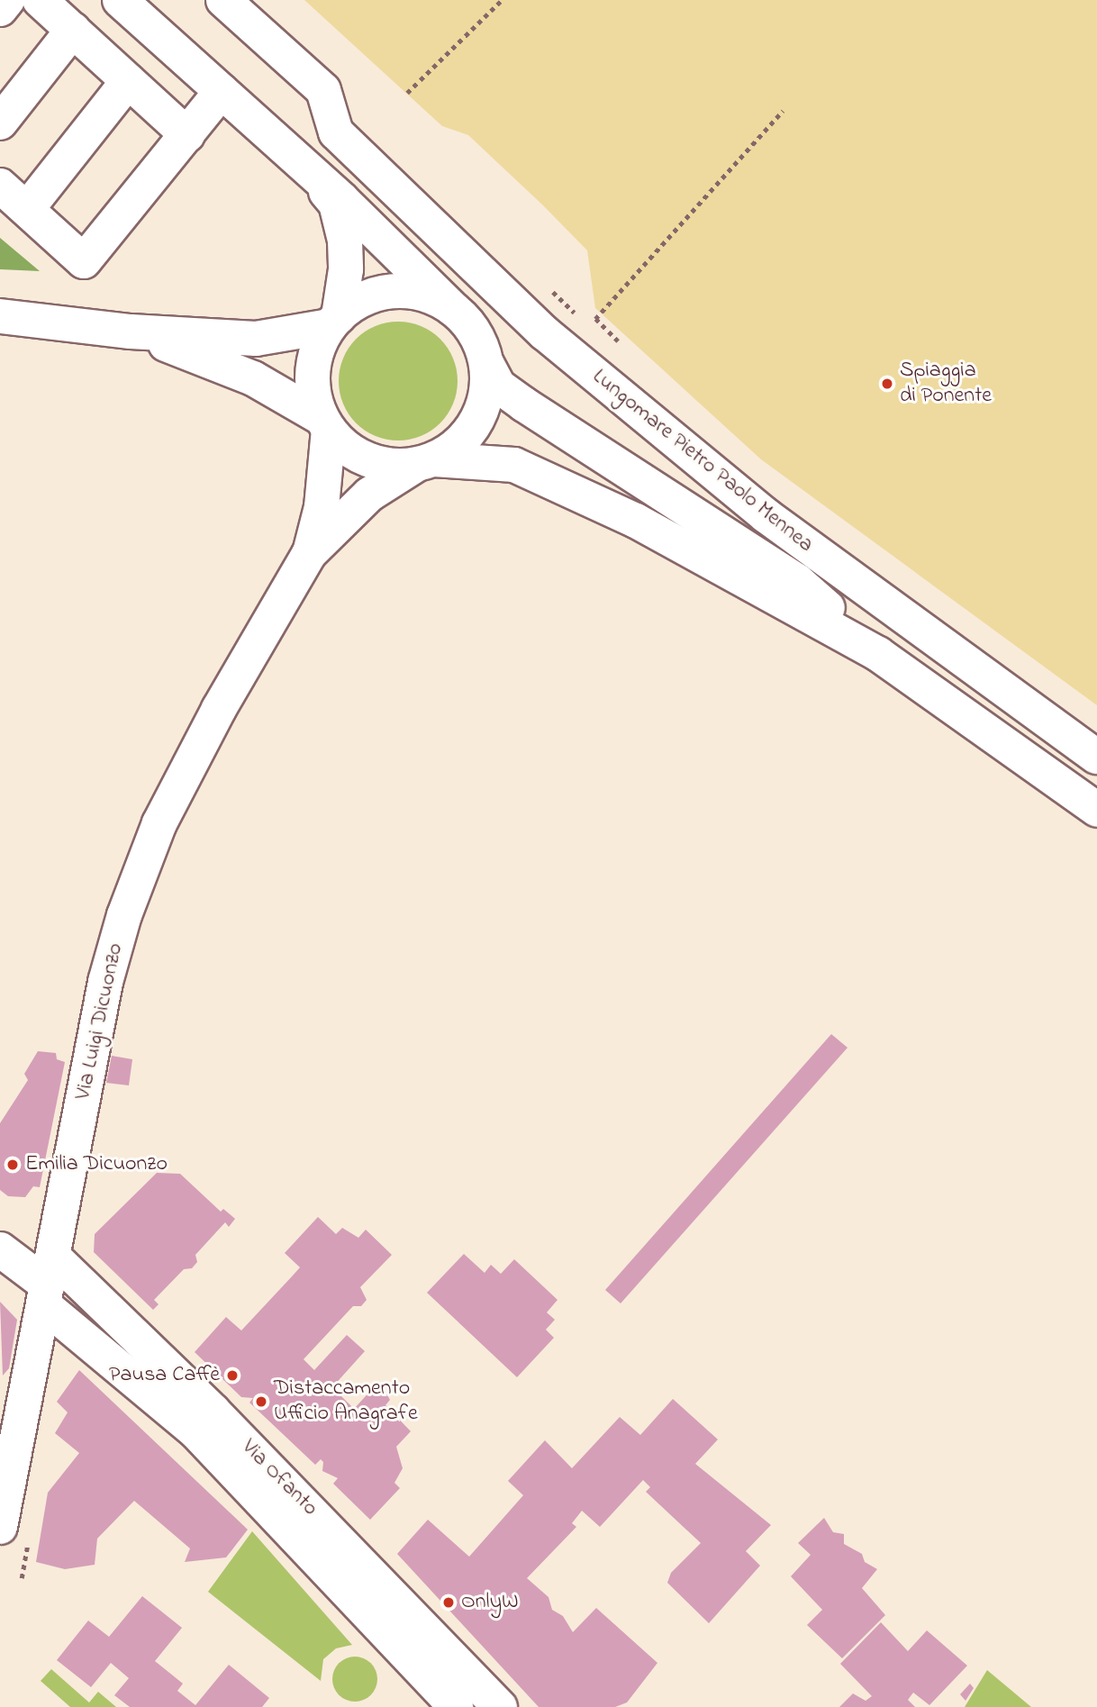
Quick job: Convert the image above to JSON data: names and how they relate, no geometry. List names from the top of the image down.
{
  "streets": {
    "street": ["Lungomare Pietro Paolo Mennea", "Via Luigi Dicuonzo", "Via Ofanto"]
  },
  "crossings": [
    ["Lungomare Pietro Paolo Mennea", "Via Luigi Dicuonzo"],
    ["Via Luigi Dicuonzo", "Via Ofanto"]
  ],
  "places": [
    "Spiaggia di Ponente",
    "Emilia Dicuonzo",
    "Pausa Caffè",
    "Distaccamento Ufficio Anagrafe",
    "OnlyW"
  ]
}
